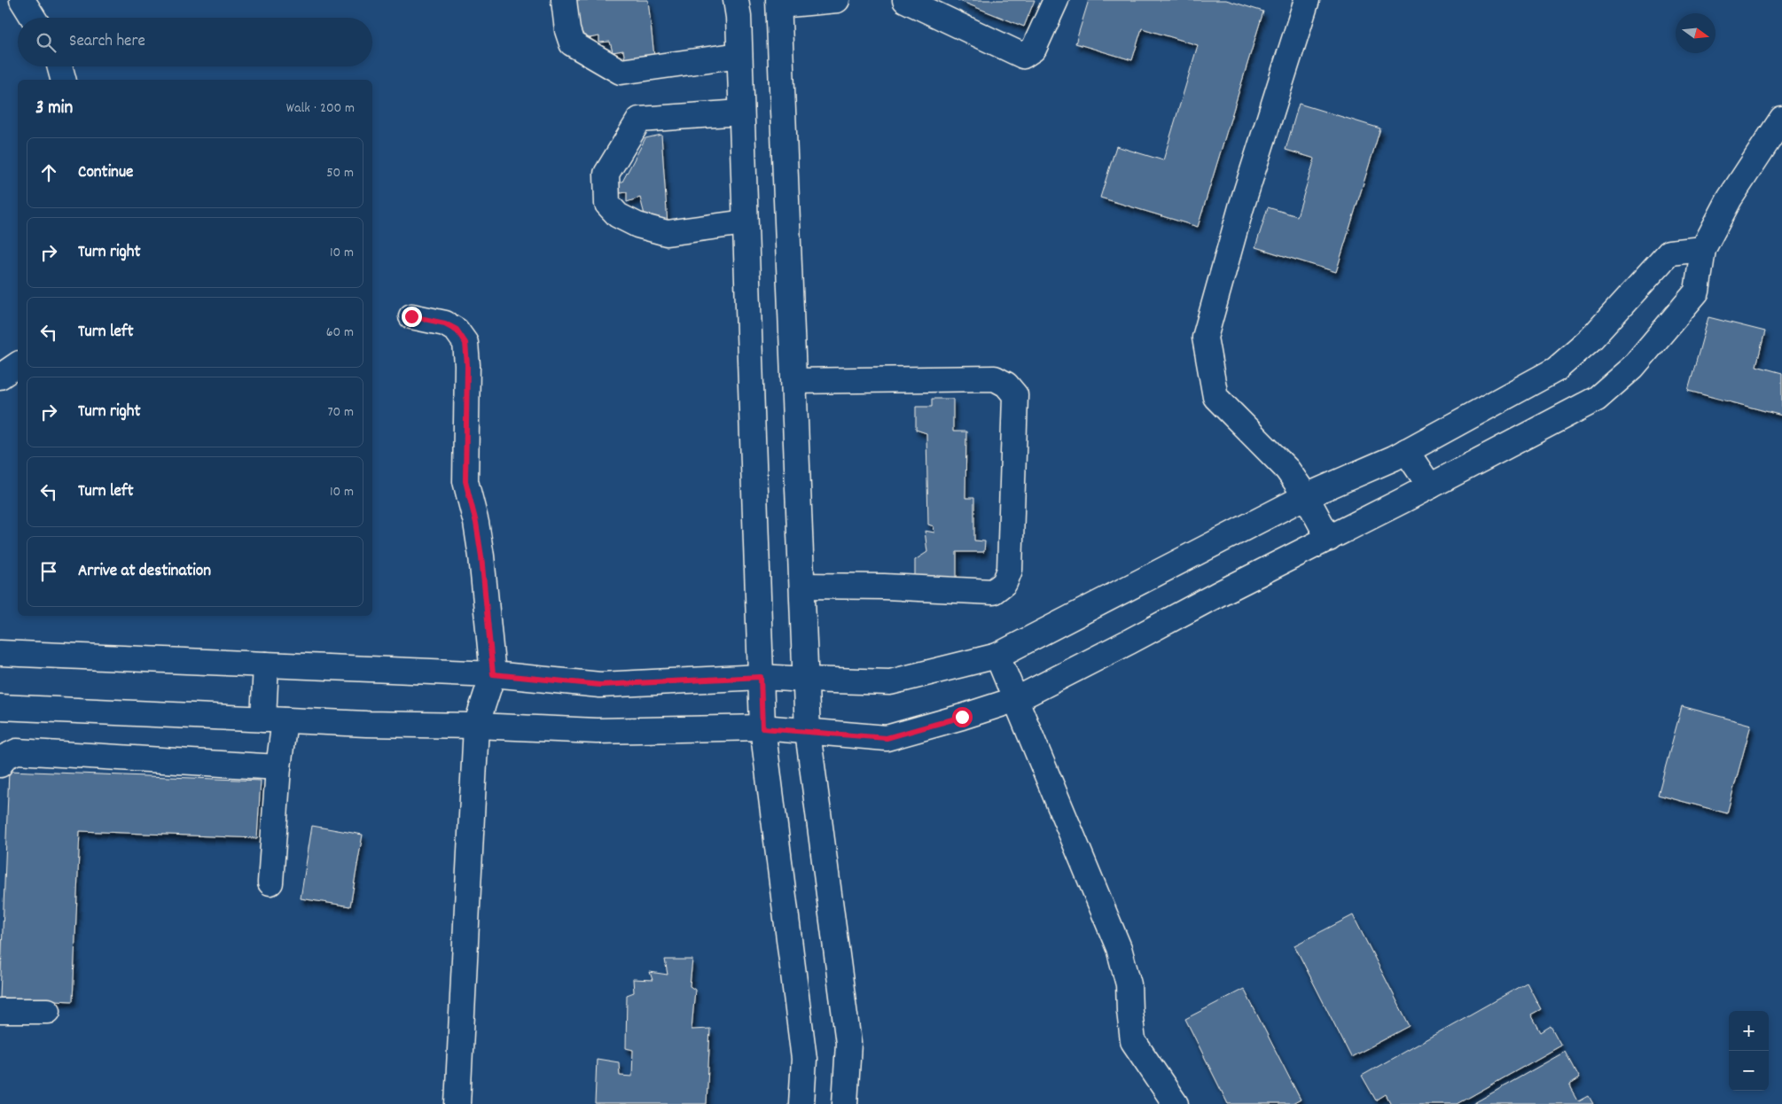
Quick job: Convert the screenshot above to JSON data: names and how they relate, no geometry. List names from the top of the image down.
{
  "north": "right",
  "page": {
    "search": "Search here",
    "heading": ["3 min", "Walk · 200 m"],
    "list": [
      ["Continue", "50 m"],
      ["Turn right", "10 m"],
      ["Turn left", "60 m"],
      ["Turn right", "70 m"],
      ["Turn left", "10 m"],
      "Arrive at destination"
    ],
    "map_buttons": ["+", "−"]
  }
}
